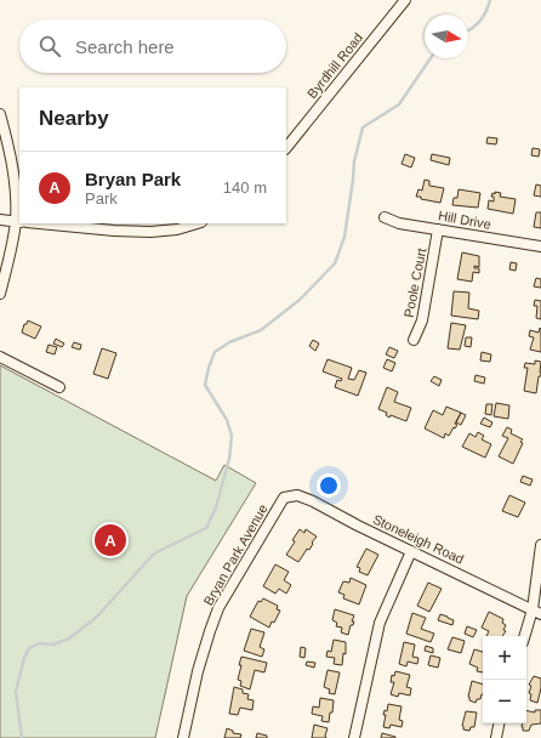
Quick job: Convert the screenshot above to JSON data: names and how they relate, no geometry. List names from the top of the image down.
{
  "streets": {
    "street": [
      "Byrdhill Road",
      "Hill Drive",
      "Poole Court",
      "Stoneleigh Road",
      "Bryan Park Avenue"
    ]
  },
  "crossings": [
    ["Hill Drive", "Poole Court"],
    ["Stoneleigh Road", "Bryan Park Avenue"]
  ],
  "north": "right",
  "page": {
    "search": "Search here",
    "heading": "Nearby",
    "list": [
      {
        "mark": "A",
        "name": "Bryan Park",
        "note": "Park",
        "value": "140 m"
      }
    ],
    "pins": "A",
    "map_buttons": ["+", "−"]
  }
}
